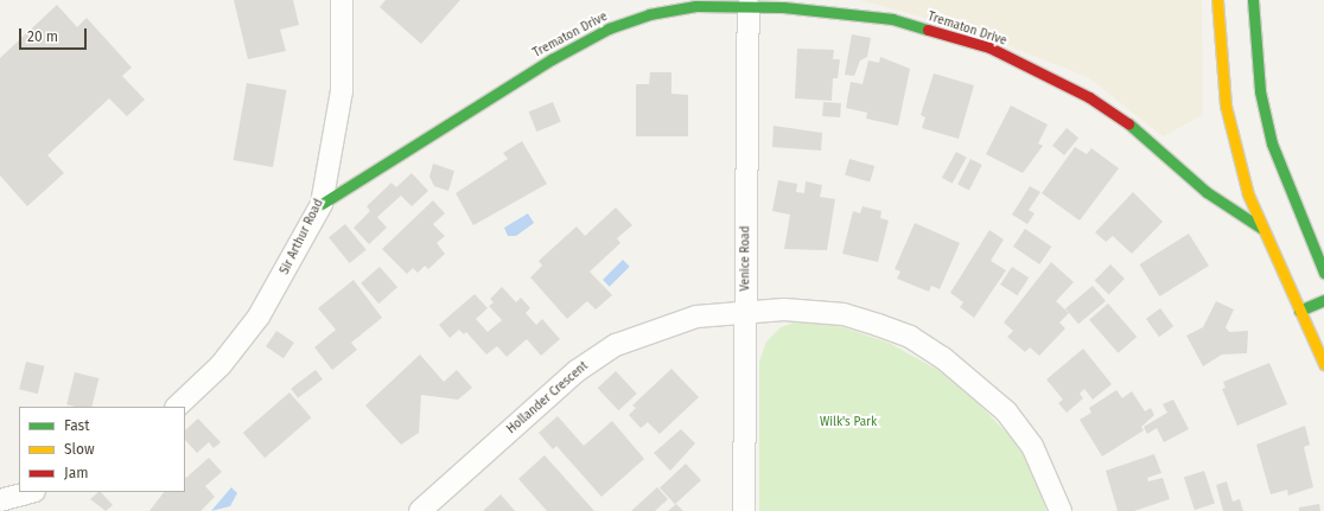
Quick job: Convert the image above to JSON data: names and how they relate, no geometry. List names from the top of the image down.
{
  "streets": {
    "street": [
      "Trematon Drive",
      "Sir Arthur Road",
      "Venice Road",
      "Hollander Crescent"
    ]
  },
  "crossings": [
    ["Trematon Drive", "Sir Arthur Road"],
    ["Trematon Drive", "Venice Road"],
    ["Venice Road", "Hollander Crescent"]
  ],
  "parks": ["Wilk's Park"],
  "legend": ["Fast", "Slow", "Jam"],
  "scale_bar": "20 m"
}
